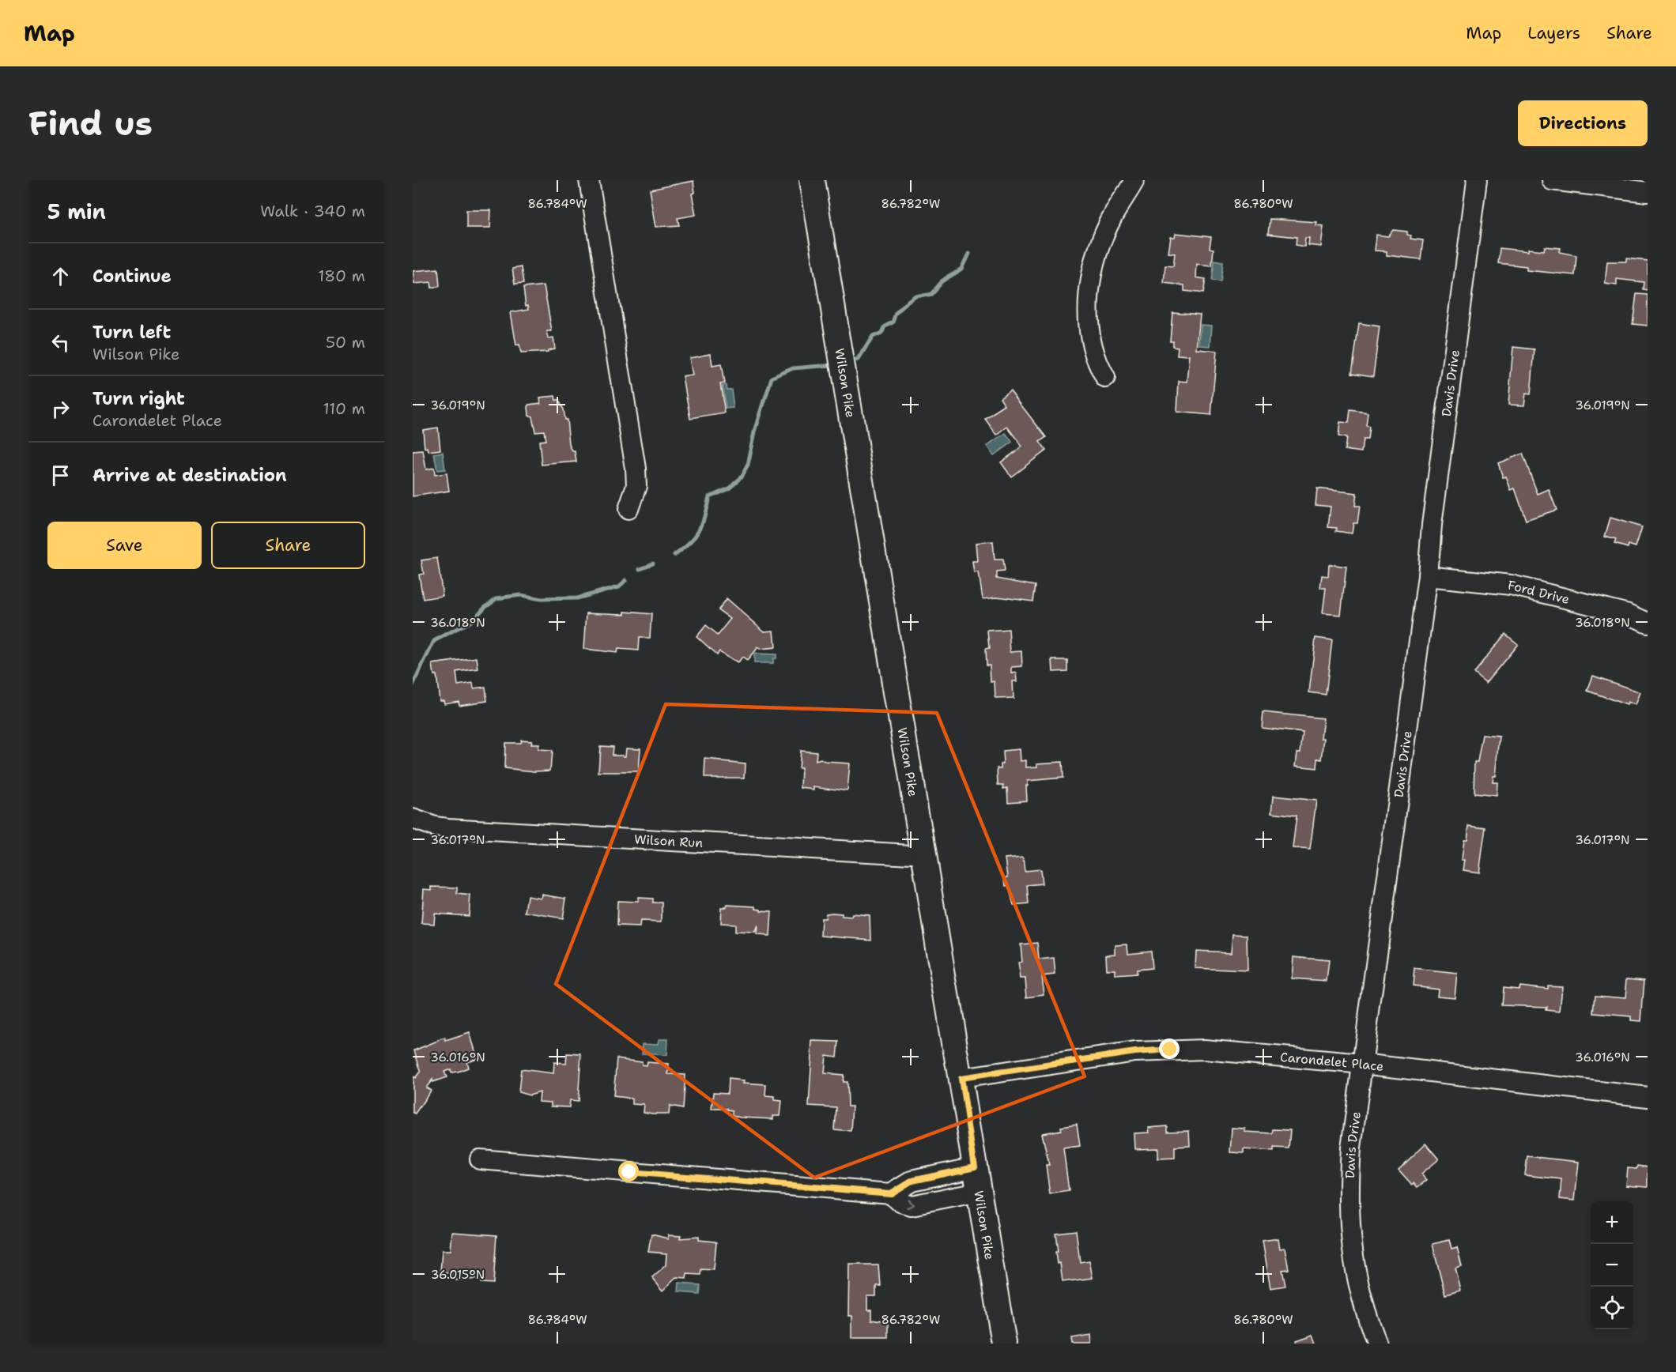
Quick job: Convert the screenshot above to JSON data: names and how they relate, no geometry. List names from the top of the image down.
{
  "streets": {
    "main road": ["Wilson Pike"],
    "street": [
      "Davis Drive",
      "Ford Drive",
      "Wilson Run",
      "Carondelet Place"
    ]
  },
  "crossings": [
    ["Wilson Pike", "Wilson Run"],
    ["Wilson Pike", "Carondelet Place"],
    ["Davis Drive", "Ford Drive"],
    ["Davis Drive", "Carondelet Place"]
  ],
  "page": {
    "header": "Map",
    "nav": ["Map", "Layers", "Share"],
    "buttons": [
      "Directions",
      ["Save", "Share"]
    ],
    "title": "Find us",
    "heading": ["5 min", "Walk · 340 m"],
    "list": [
      ["Continue", "180 m"],
      ["Turn left", "Wilson Pike", "50 m"],
      ["Turn right", "Carondelet Place", "110 m"],
      "Arrive at destination"
    ],
    "map_buttons": ["+", "−"]
  },
  "coordinates": [
    "86.784°W",
    "86.782°W",
    "86.780°W",
    "36.019°N",
    "36.018°N",
    "36.017°N",
    "36.016°N",
    "36.015°N"
  ]
}
